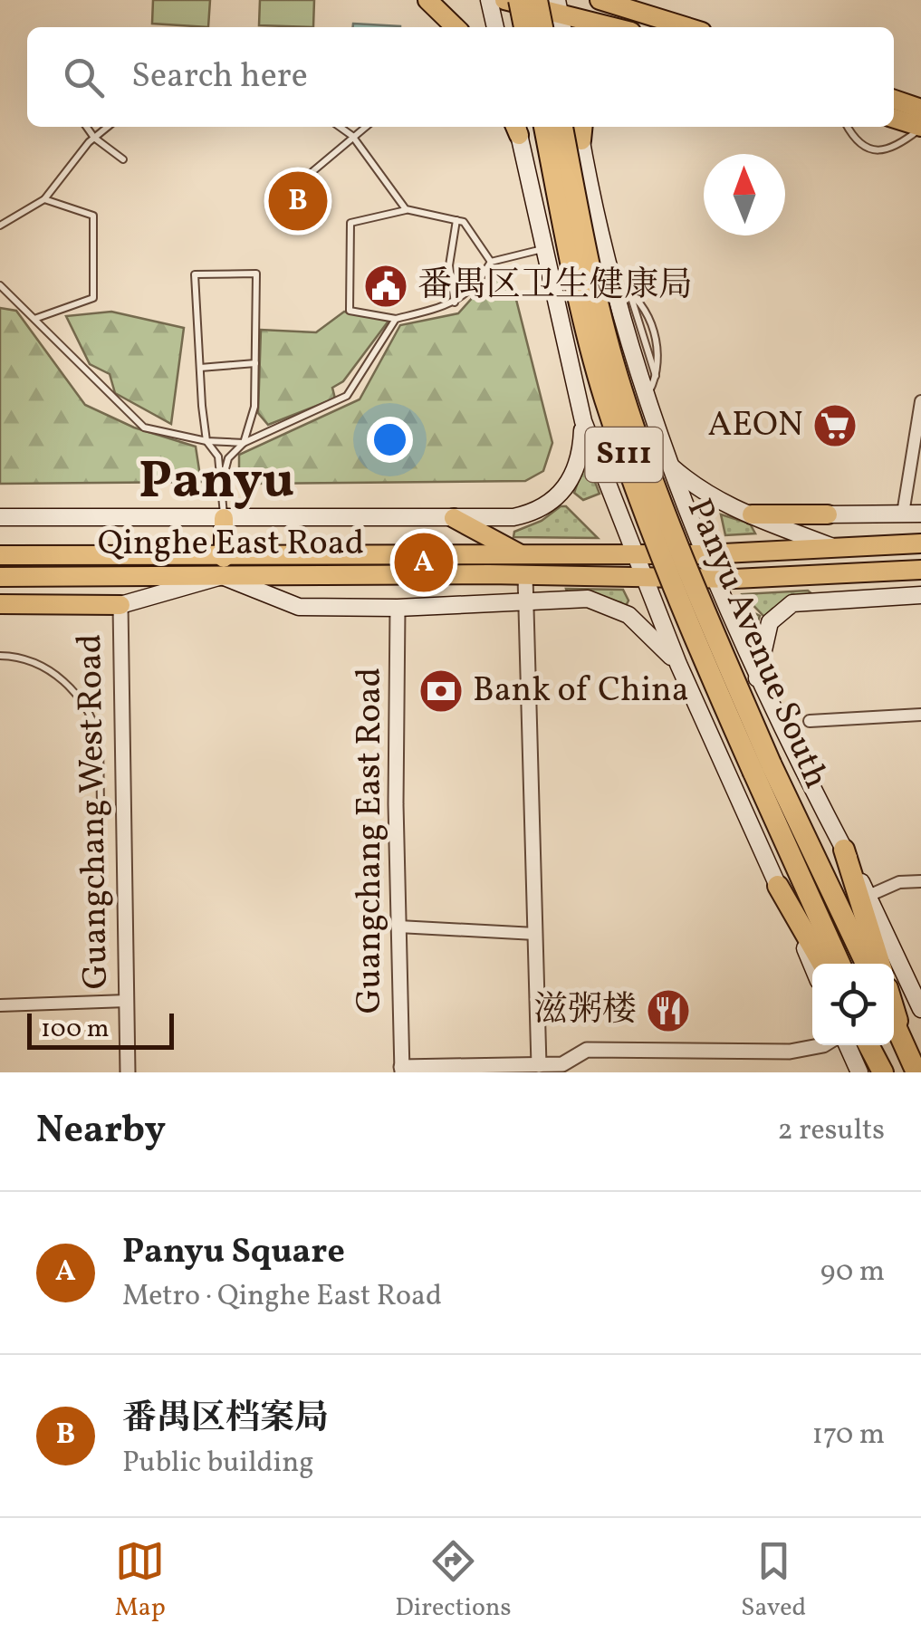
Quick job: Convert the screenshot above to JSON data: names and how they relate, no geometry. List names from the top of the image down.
{
  "streets": {
    "highway": ["S111", "Panyu Avenue South"],
    "main road": ["Qinghe East Road"],
    "street": ["Guangchang West Road", "Guangchang East Road"]
  },
  "districts": ["Panyu"],
  "places": {
    "public building": ["番禺区卫生健康局"],
    "supermarket": ["AEON"],
    "bank": ["Bank of China"],
    "restaurant": ["滋粥楼"]
  },
  "scale_bar": "100 m",
  "north": "top",
  "page": {
    "search": "Search here",
    "pins": ["B", "A"],
    "scale": "100 m",
    "heading": ["Nearby", "2 results"],
    "list": [
      {
        "mark": "A",
        "name": "Panyu Square",
        "note": "Metro · Qinghe East Road",
        "value": "90 m"
      },
      {
        "mark": "B",
        "name": "番禺区档案局",
        "note": "Public building",
        "value": "170 m"
      }
    ],
    "nav": ["Map", "Directions", "Saved"]
  }
}
